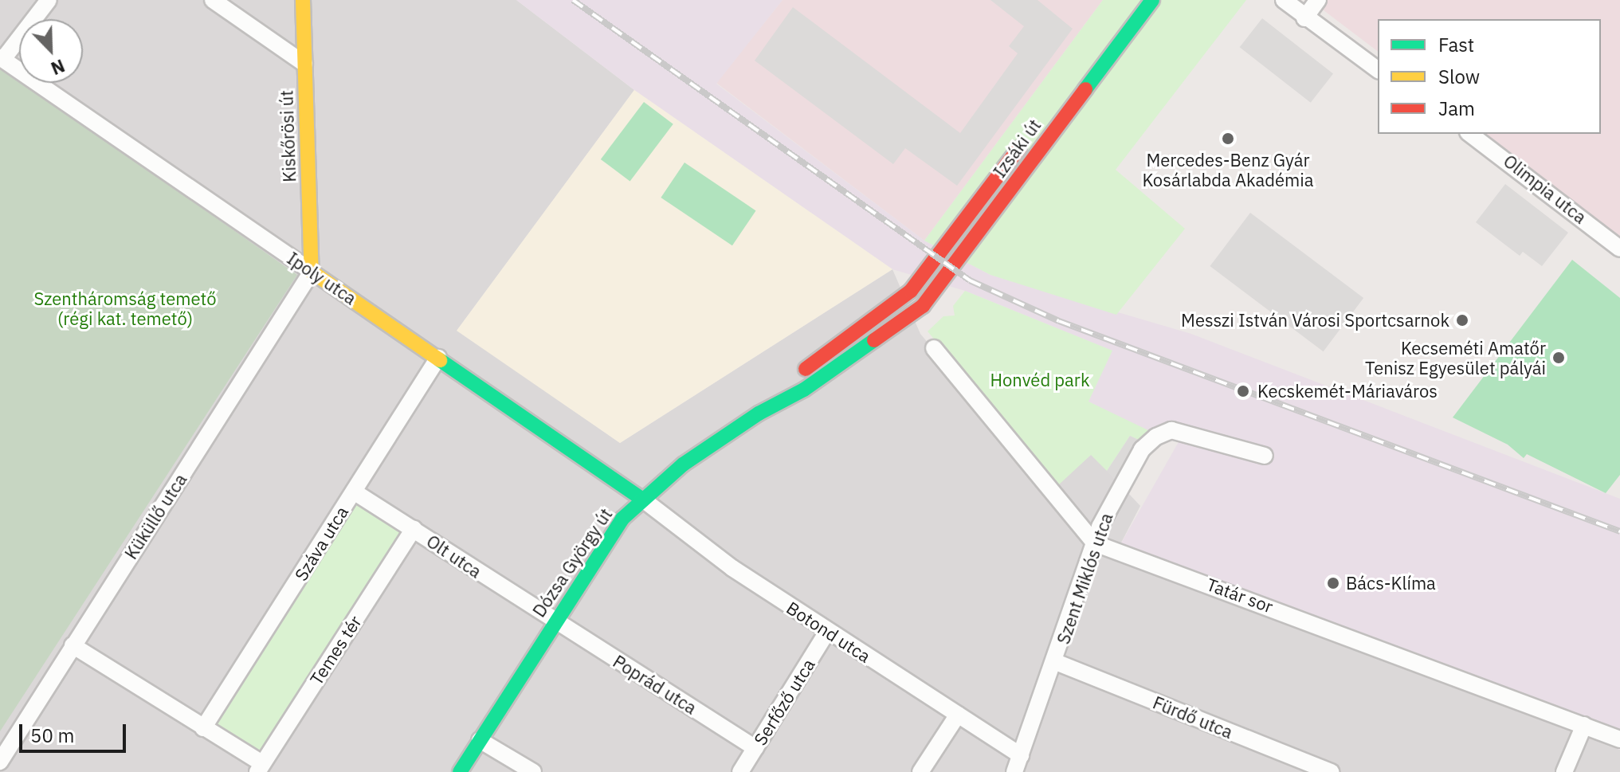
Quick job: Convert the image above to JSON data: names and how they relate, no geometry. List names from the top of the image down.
{
  "streets": {
    "main road": [
      "Kiskőrösi út",
      "Izsáki út",
      "Ipoly utca",
      "Dózsa György út"
    ],
    "street": [
      "Olimpia utca",
      "Küküllő utca",
      "Száva utca",
      "Olt utca",
      "Szent Miklós utca",
      "Tatár sor",
      "Botond utca",
      "Temes tér",
      "Poprád utca",
      "Serfőző utca",
      "Fürdő utca"
    ]
  },
  "crossings": [
    ["Kiskőrösi út", "Ipoly utca"],
    ["Kiskőrösi út", "Küküllő utca"],
    ["Izsáki út", "Dózsa György út"],
    ["Ipoly utca", "Küküllő utca"],
    ["Ipoly utca", "Száva utca"],
    ["Ipoly utca", "Dózsa György út"],
    ["Ipoly utca", "Botond utca"],
    ["Száva utca", "Olt utca"],
    ["Olt utca", "Dózsa György út"],
    ["Olt utca", "Temes tér"],
    ["Olt utca", "Poprád utca"],
    ["Dózsa György út", "Botond utca"],
    ["Dózsa György út", "Poprád utca"],
    ["Szent Miklós utca", "Tatár sor"],
    ["Szent Miklós utca", "Botond utca"],
    ["Szent Miklós utca", "Fürdő utca"],
    ["Botond utca", "Serfőző utca"],
    ["Poprád utca", "Serfőző utca"]
  ],
  "parks": ["Szentháromság temető (régi kat. temető)", "Honvéd park"],
  "places": [
    "Mercedes-Benz Gyár Kosárlabda Akadémia",
    "Messzi István Városi Sportcsarnok",
    "Kecseméti Amatőr Tenisz Egyesület pályái",
    "Kecskemét-Máriaváros",
    "Bács-Klíma"
  ],
  "legend": ["Fast", "Slow", "Jam"],
  "scale_bar": "50 m",
  "north": "bottom right"
}
